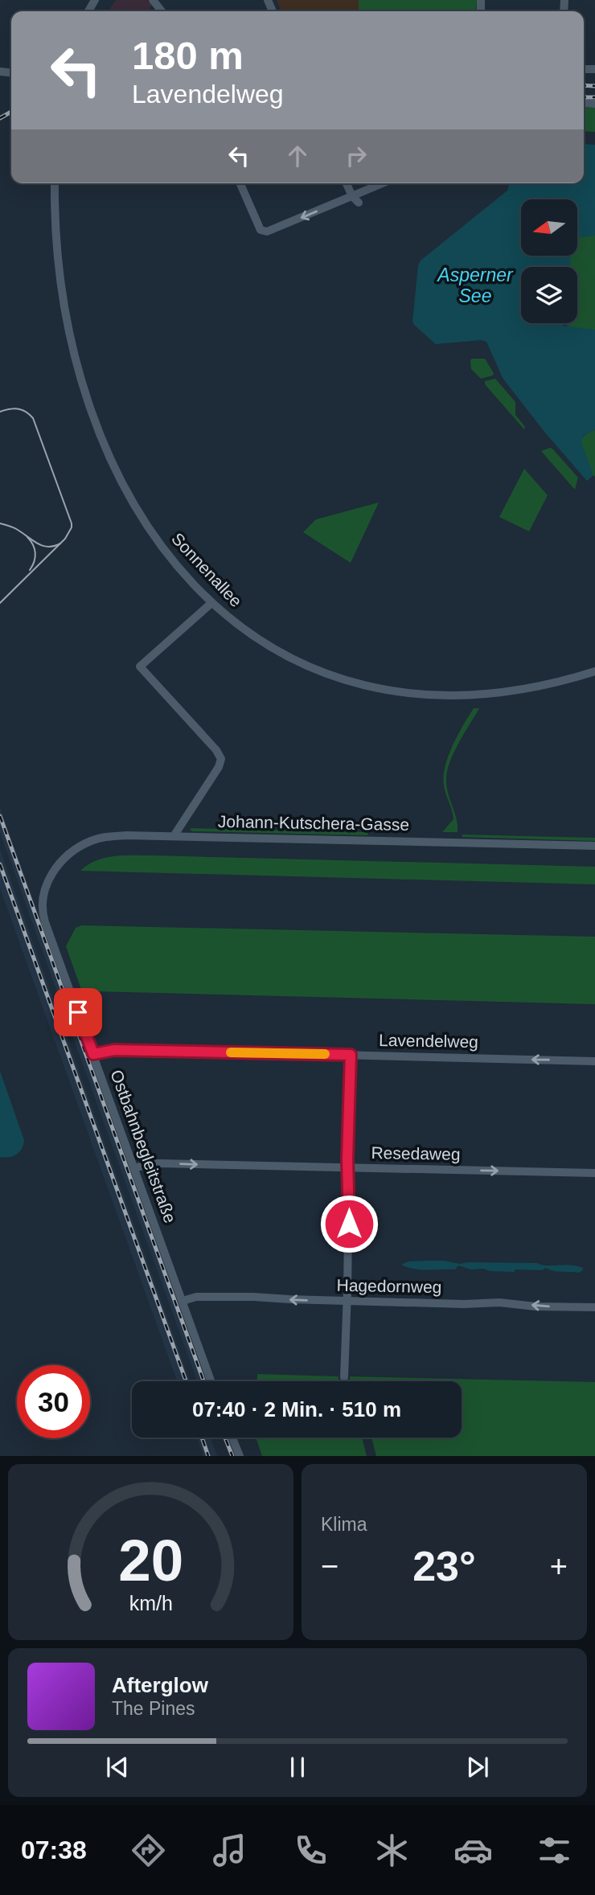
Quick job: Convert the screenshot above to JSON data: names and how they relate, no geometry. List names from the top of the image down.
{
  "streets": {
    "street": [
      "Sonnenallee",
      "Johann-Kutschera-Gasse",
      "Lavendelweg",
      "Ostbahnbegleitstraße",
      "Resedaweg",
      "Hagedornweg"
    ]
  },
  "crossings": [
    ["Johann-Kutschera-Gasse", "Ostbahnbegleitstraße"],
    ["Lavendelweg", "Ostbahnbegleitstraße"],
    ["Ostbahnbegleitstraße", "Resedaweg"],
    ["Ostbahnbegleitstraße", "Hagedornweg"]
  ],
  "one_way": ["Lavendelweg", "Resedaweg", "Hagedornweg"],
  "water": ["Asperner See"],
  "north": "left",
  "page": {
    "turn": ["180 m", "Lavendelweg"],
    "limit": "30",
    "trip": "07:40 · 2 Min. · 510 m",
    "tile": "Klima",
    "heat": ["−", "23°", "+"],
    "song": ["Afterglow", "The Pines"],
    "tabs": "07:38",
    "gauge": ["20", "km/h"]
  }
}
